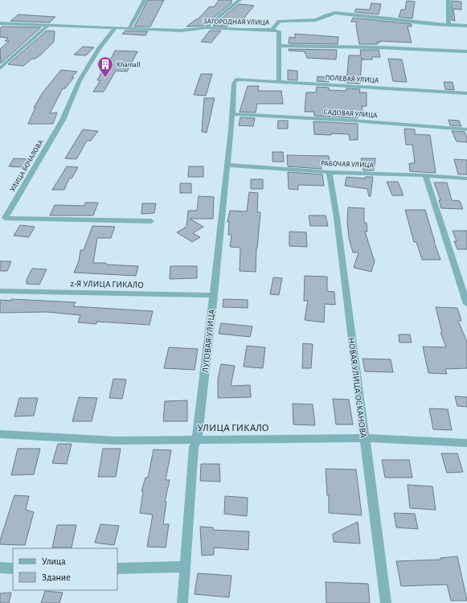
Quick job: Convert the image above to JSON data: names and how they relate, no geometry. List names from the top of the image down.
{
  "streets": {
    "street": [
      "ЗАГОРОДНАЯ УЛИЦА",
      "ПОЛЕВАЯ УЛИЦА",
      "САДОВАЯ УЛИЦА",
      "РАБОЧАЯ УЛИЦА",
      "УЛИЦА БОЧАЛОВА",
      "2-Я УЛИЦА ГИКАЛО",
      "ЛУГОВАЯ УЛИЦА",
      "НОВАЯ УЛИЦА ОСКАНОВА",
      "УЛИЦА ГИКАЛО"
    ]
  },
  "crossings": [
    ["ЗАГОРОДНАЯ УЛИЦА", "УЛИЦА БОЧАЛОВА"],
    ["ПОЛЕВАЯ УЛИЦА", "ЛУГОВАЯ УЛИЦА"],
    ["САДОВАЯ УЛИЦА", "ЛУГОВАЯ УЛИЦА"],
    ["РАБОЧАЯ УЛИЦА", "ЛУГОВАЯ УЛИЦА"],
    ["РАБОЧАЯ УЛИЦА", "НОВАЯ УЛИЦА ОСКАНОВА"],
    ["2-Я УЛИЦА ГИКАЛО", "ЛУГОВАЯ УЛИЦА"],
    ["ЛУГОВАЯ УЛИЦА", "УЛИЦА ГИКАЛО"],
    ["НОВАЯ УЛИЦА ОСКАНОВА", "УЛИЦА ГИКАЛО"]
  ],
  "places": {
    "building": ["Khamall"]
  },
  "legend": ["Улица", "Здание"]
}
